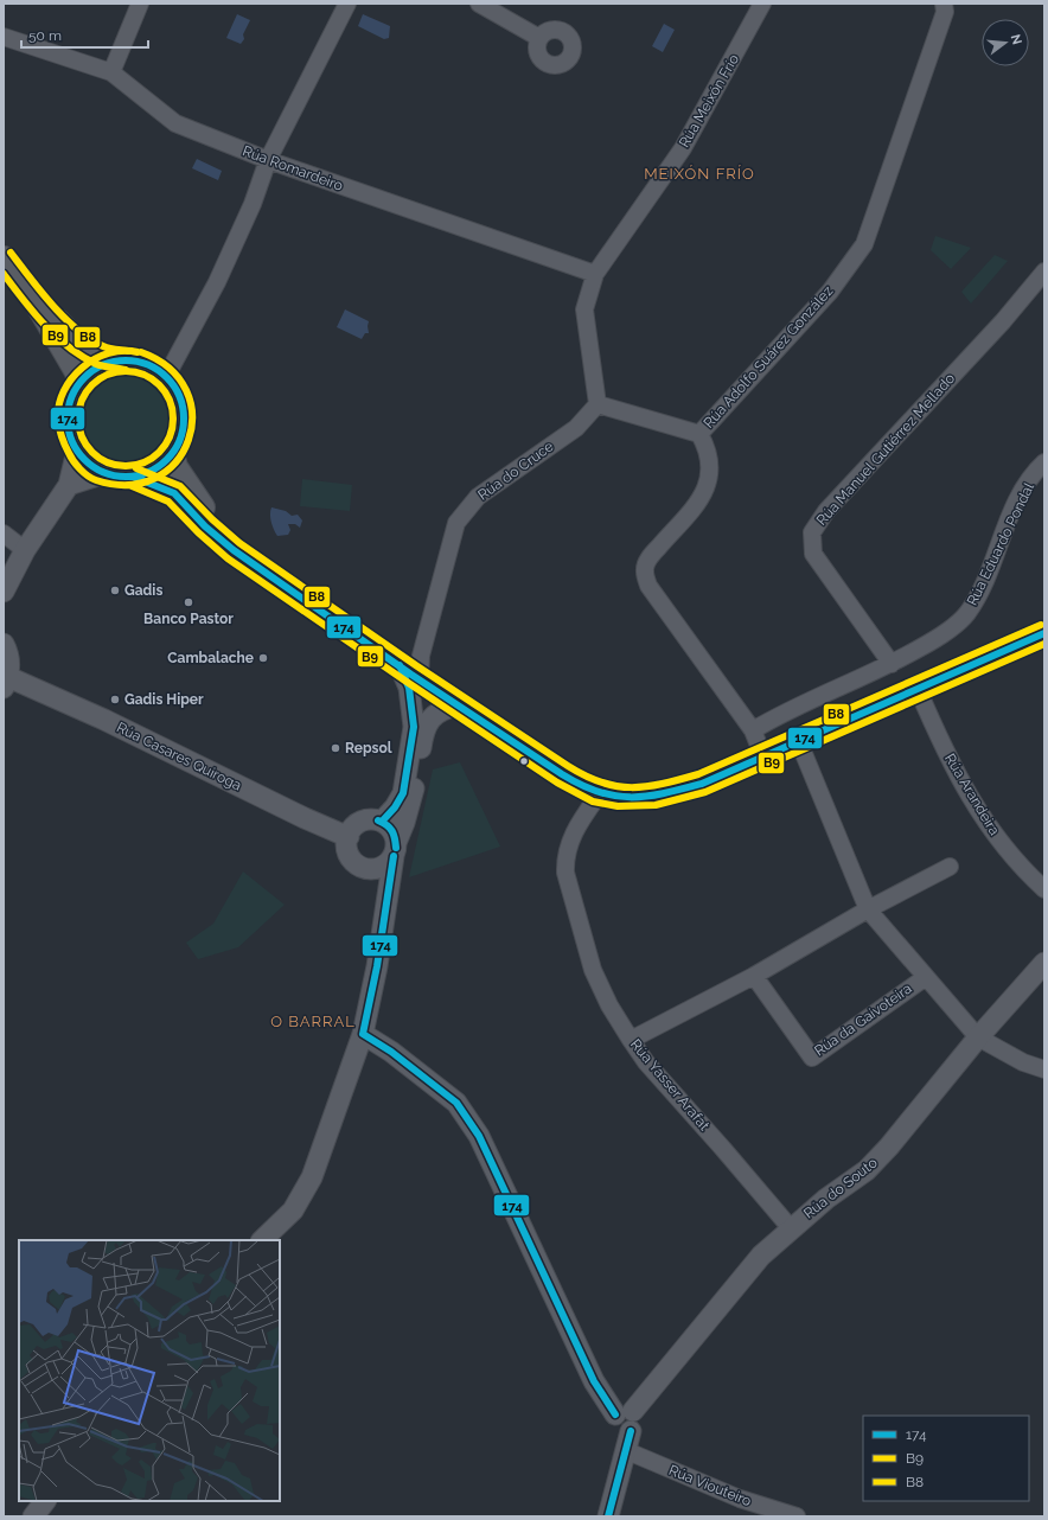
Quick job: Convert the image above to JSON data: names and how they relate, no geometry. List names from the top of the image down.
{
  "streets": {
    "street": [
      "Rúa Meixón Frío",
      "Rúa Romardeiro",
      "Rúa Adolfo Suárez González",
      "Rúa Manuel Gutiérrez Mellado",
      "Rúa do Cruce",
      "Rúa Eduardo Pondal",
      "Rúa Casares Quiroga",
      "Rúa Arandeira",
      "Rúa da Gaivoteira",
      "Rúa Yasser Arafat",
      "Rúa do Souto",
      "Rúa Viouteiro"
    ]
  },
  "crossings": [
    ["Rúa Meixón Frío", "Rúa Romardeiro"],
    ["Rúa Meixón Frío", "Rúa do Cruce"],
    ["Rúa Adolfo Suárez González", "Rúa Eduardo Pondal"],
    ["Rúa Manuel Gutiérrez Mellado", "Rúa Eduardo Pondal"],
    ["Rúa da Gaivoteira", "Rúa do Souto"],
    ["Rúa Yasser Arafat", "Rúa do Souto"]
  ],
  "districts": ["MEIXÓN FRÍO", "O BARRAL"],
  "places": [
    "Gadis",
    "Banco Pastor",
    "Cambalache",
    "Gadis Hiper",
    "Repsol"
  ],
  "lines": ["transit line B8", "transit line B9", "transit line 174"],
  "legend": ["174", "B9", "B8"],
  "scale_bar": "50 m",
  "north": "right"
}
